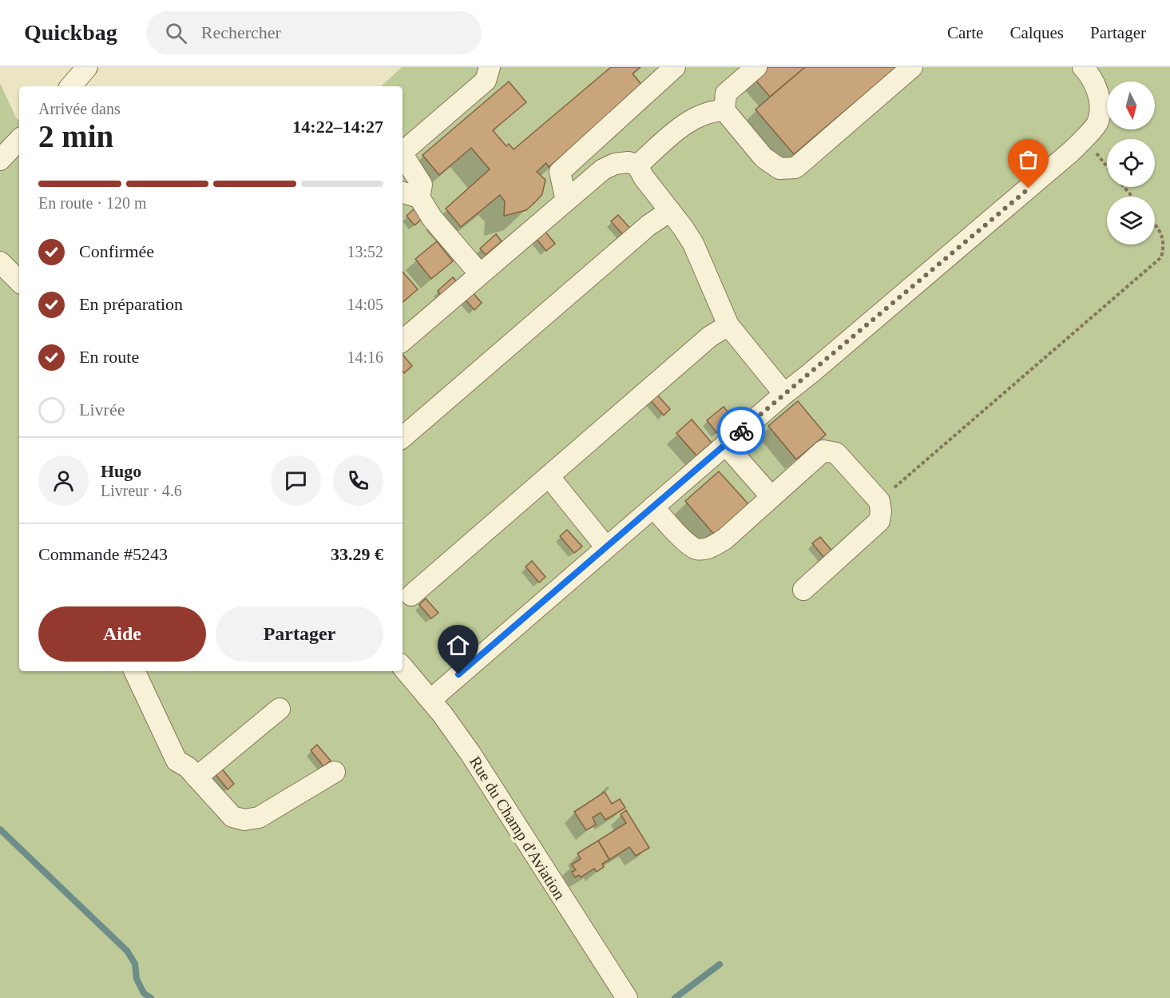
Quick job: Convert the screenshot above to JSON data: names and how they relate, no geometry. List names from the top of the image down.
{
  "streets": {
    "street": ["Rue du Champ d'Aviation"]
  },
  "north": "bottom",
  "page": {
    "header": "Quickbag",
    "search": "Rechercher",
    "nav": ["Carte", "Calques", "Partager"],
    "heading": ["2 min", "Arrivée dans", "14:22–14:27"],
    "panel": [
      "Hugo",
      "Livreur · 4.6",
      "Commande #5243",
      "33.29 €"
    ],
    "bar": "En route · 120 m",
    "list": [
      ["Confirmée", "13:52"],
      ["En préparation", "14:05"],
      ["En route", "14:16"],
      "Livrée"
    ],
    "buttons": ["Aide", "Partager"]
  }
}
